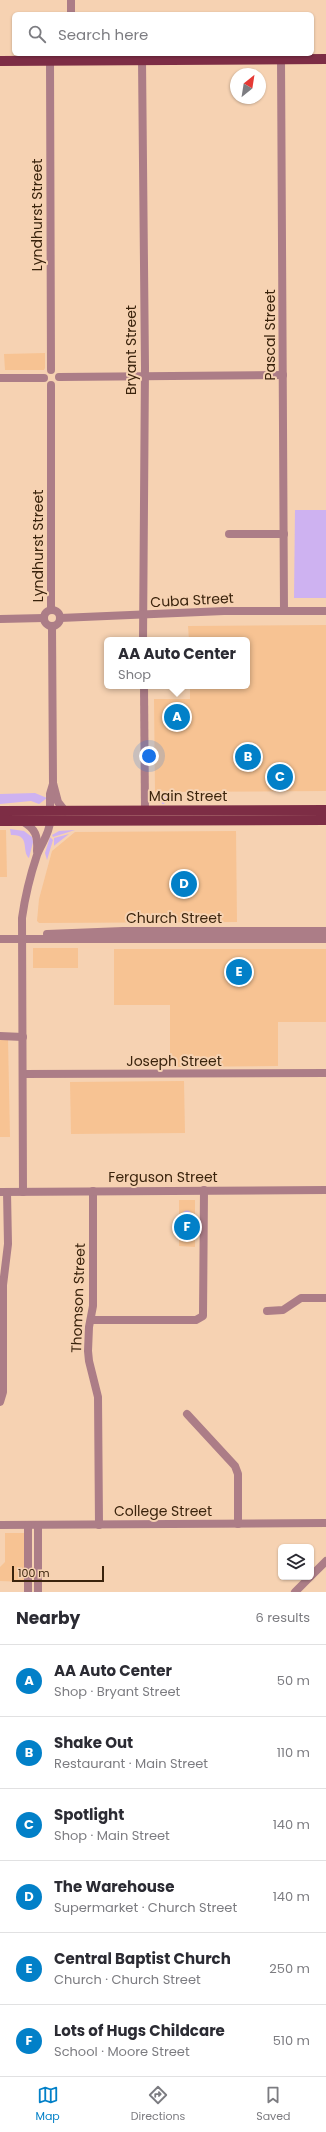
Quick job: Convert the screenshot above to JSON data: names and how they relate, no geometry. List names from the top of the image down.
{
  "streets": {
    "main road": ["Main Street"],
    "street": [
      "Lyndhurst Street",
      "Pascal Street",
      "Bryant Street",
      "Cuba Street",
      "Church Street",
      "Joseph Street",
      "Ferguson Street",
      "Thomson Street",
      "College Street"
    ]
  },
  "crossings": [
    ["Lyndhurst Street", "Cuba Street"],
    ["Pascal Street", "Cuba Street"],
    ["Bryant Street", "Cuba Street"],
    ["Ferguson Street", "Thomson Street"],
    ["Thomson Street", "College Street"]
  ],
  "scale_bar": "100 m",
  "north": "top right",
  "page": {
    "search": "Search here",
    "popup": ["AA Auto Center", "Shop"],
    "pins": [
      "A",
      "B",
      "C",
      "D",
      "E",
      "F"
    ],
    "scale": "100 m",
    "heading": ["Nearby", "6 results"],
    "list": [
      {
        "mark": "A",
        "name": "AA Auto Center",
        "note": "Shop · Bryant Street",
        "value": "50 m"
      },
      {
        "mark": "B",
        "name": "Shake Out",
        "note": "Restaurant · Main Street",
        "value": "110 m"
      },
      {
        "mark": "C",
        "name": "Spotlight",
        "note": "Shop · Main Street",
        "value": "140 m"
      },
      {
        "mark": "D",
        "name": "The Warehouse",
        "note": "Supermarket · Church Street",
        "value": "140 m"
      },
      {
        "mark": "E",
        "name": "Central Baptist Church",
        "note": "Church · Church Street",
        "value": "250 m"
      },
      {
        "mark": "F",
        "name": "Lots of Hugs Childcare",
        "note": "School · Moore Street",
        "value": "510 m"
      }
    ],
    "nav": ["Map", "Directions", "Saved"]
  }
}
